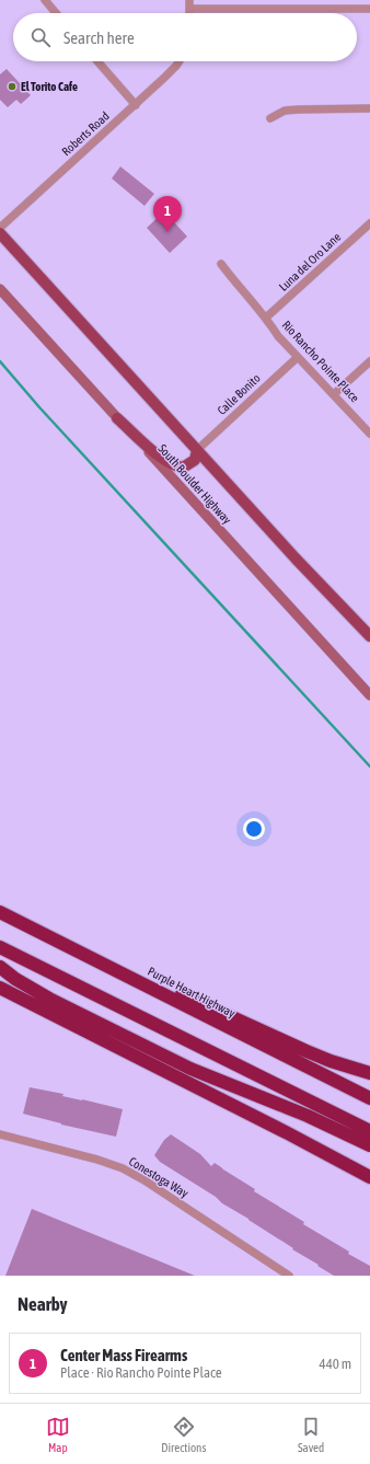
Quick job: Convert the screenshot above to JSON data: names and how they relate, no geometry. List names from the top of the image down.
{
  "streets": {
    "highway": ["Purple Heart Highway"],
    "main road": ["South Boulder Highway"],
    "street": [
      "Roberts Road",
      "Luna del Oro Lane",
      "Rio Rancho Pointe Place",
      "Calle Bonito",
      "Conestoga Way"
    ]
  },
  "crossings": [
    ["Luna del Oro Lane", "Rio Rancho Pointe Place"],
    ["Rio Rancho Pointe Place", "Calle Bonito"],
    ["Calle Bonito", "South Boulder Highway"]
  ],
  "places": ["El Torito Cafe"],
  "page": {
    "search": "Search here",
    "pins": "1",
    "heading": "Nearby",
    "list": [
      {
        "mark": "1",
        "name": "Center Mass Firearms",
        "note": "Place · Rio Rancho Pointe Place",
        "value": "440 m"
      }
    ],
    "nav": ["Map", "Directions", "Saved"]
  }
}
